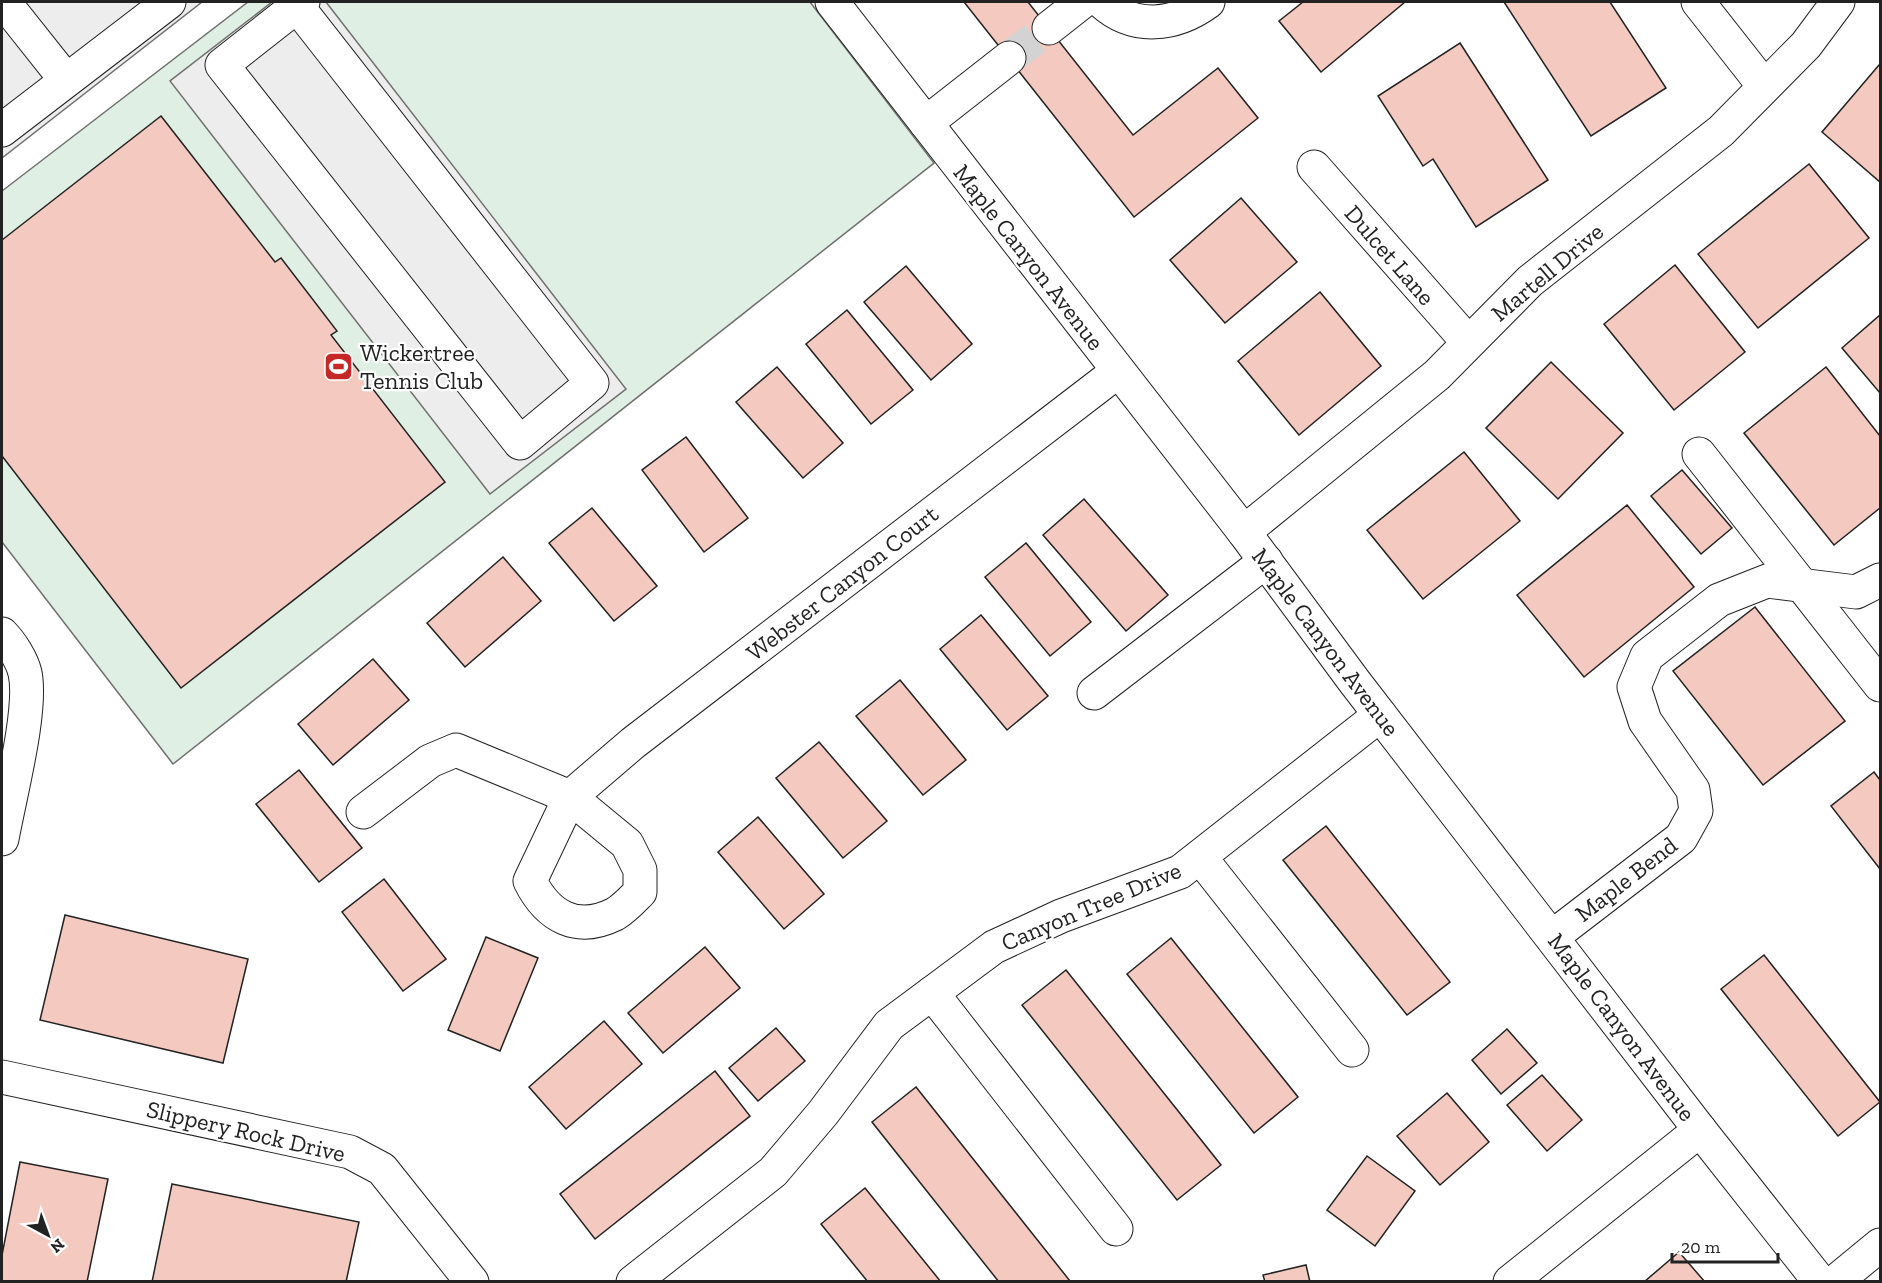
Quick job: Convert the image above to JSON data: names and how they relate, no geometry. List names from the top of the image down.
{
  "streets": {
    "street": [
      "Dulcet Lane",
      "Maple Canyon Avenue",
      "Martell Drive",
      "Webster Canyon Court",
      "Maple Bend",
      "Canyon Tree Drive",
      "Slippery Rock Drive"
    ]
  },
  "crossings": [
    ["Dulcet Lane", "Martell Drive"],
    ["Maple Canyon Avenue", "Martell Drive"],
    ["Maple Canyon Avenue", "Webster Canyon Court"],
    ["Maple Canyon Avenue", "Maple Bend"],
    ["Maple Canyon Avenue", "Canyon Tree Drive"]
  ],
  "places": {
    "sports": ["Wickertree Tennis Club"]
  },
  "scale_bar": "20 m",
  "north": "bottom right"
}
